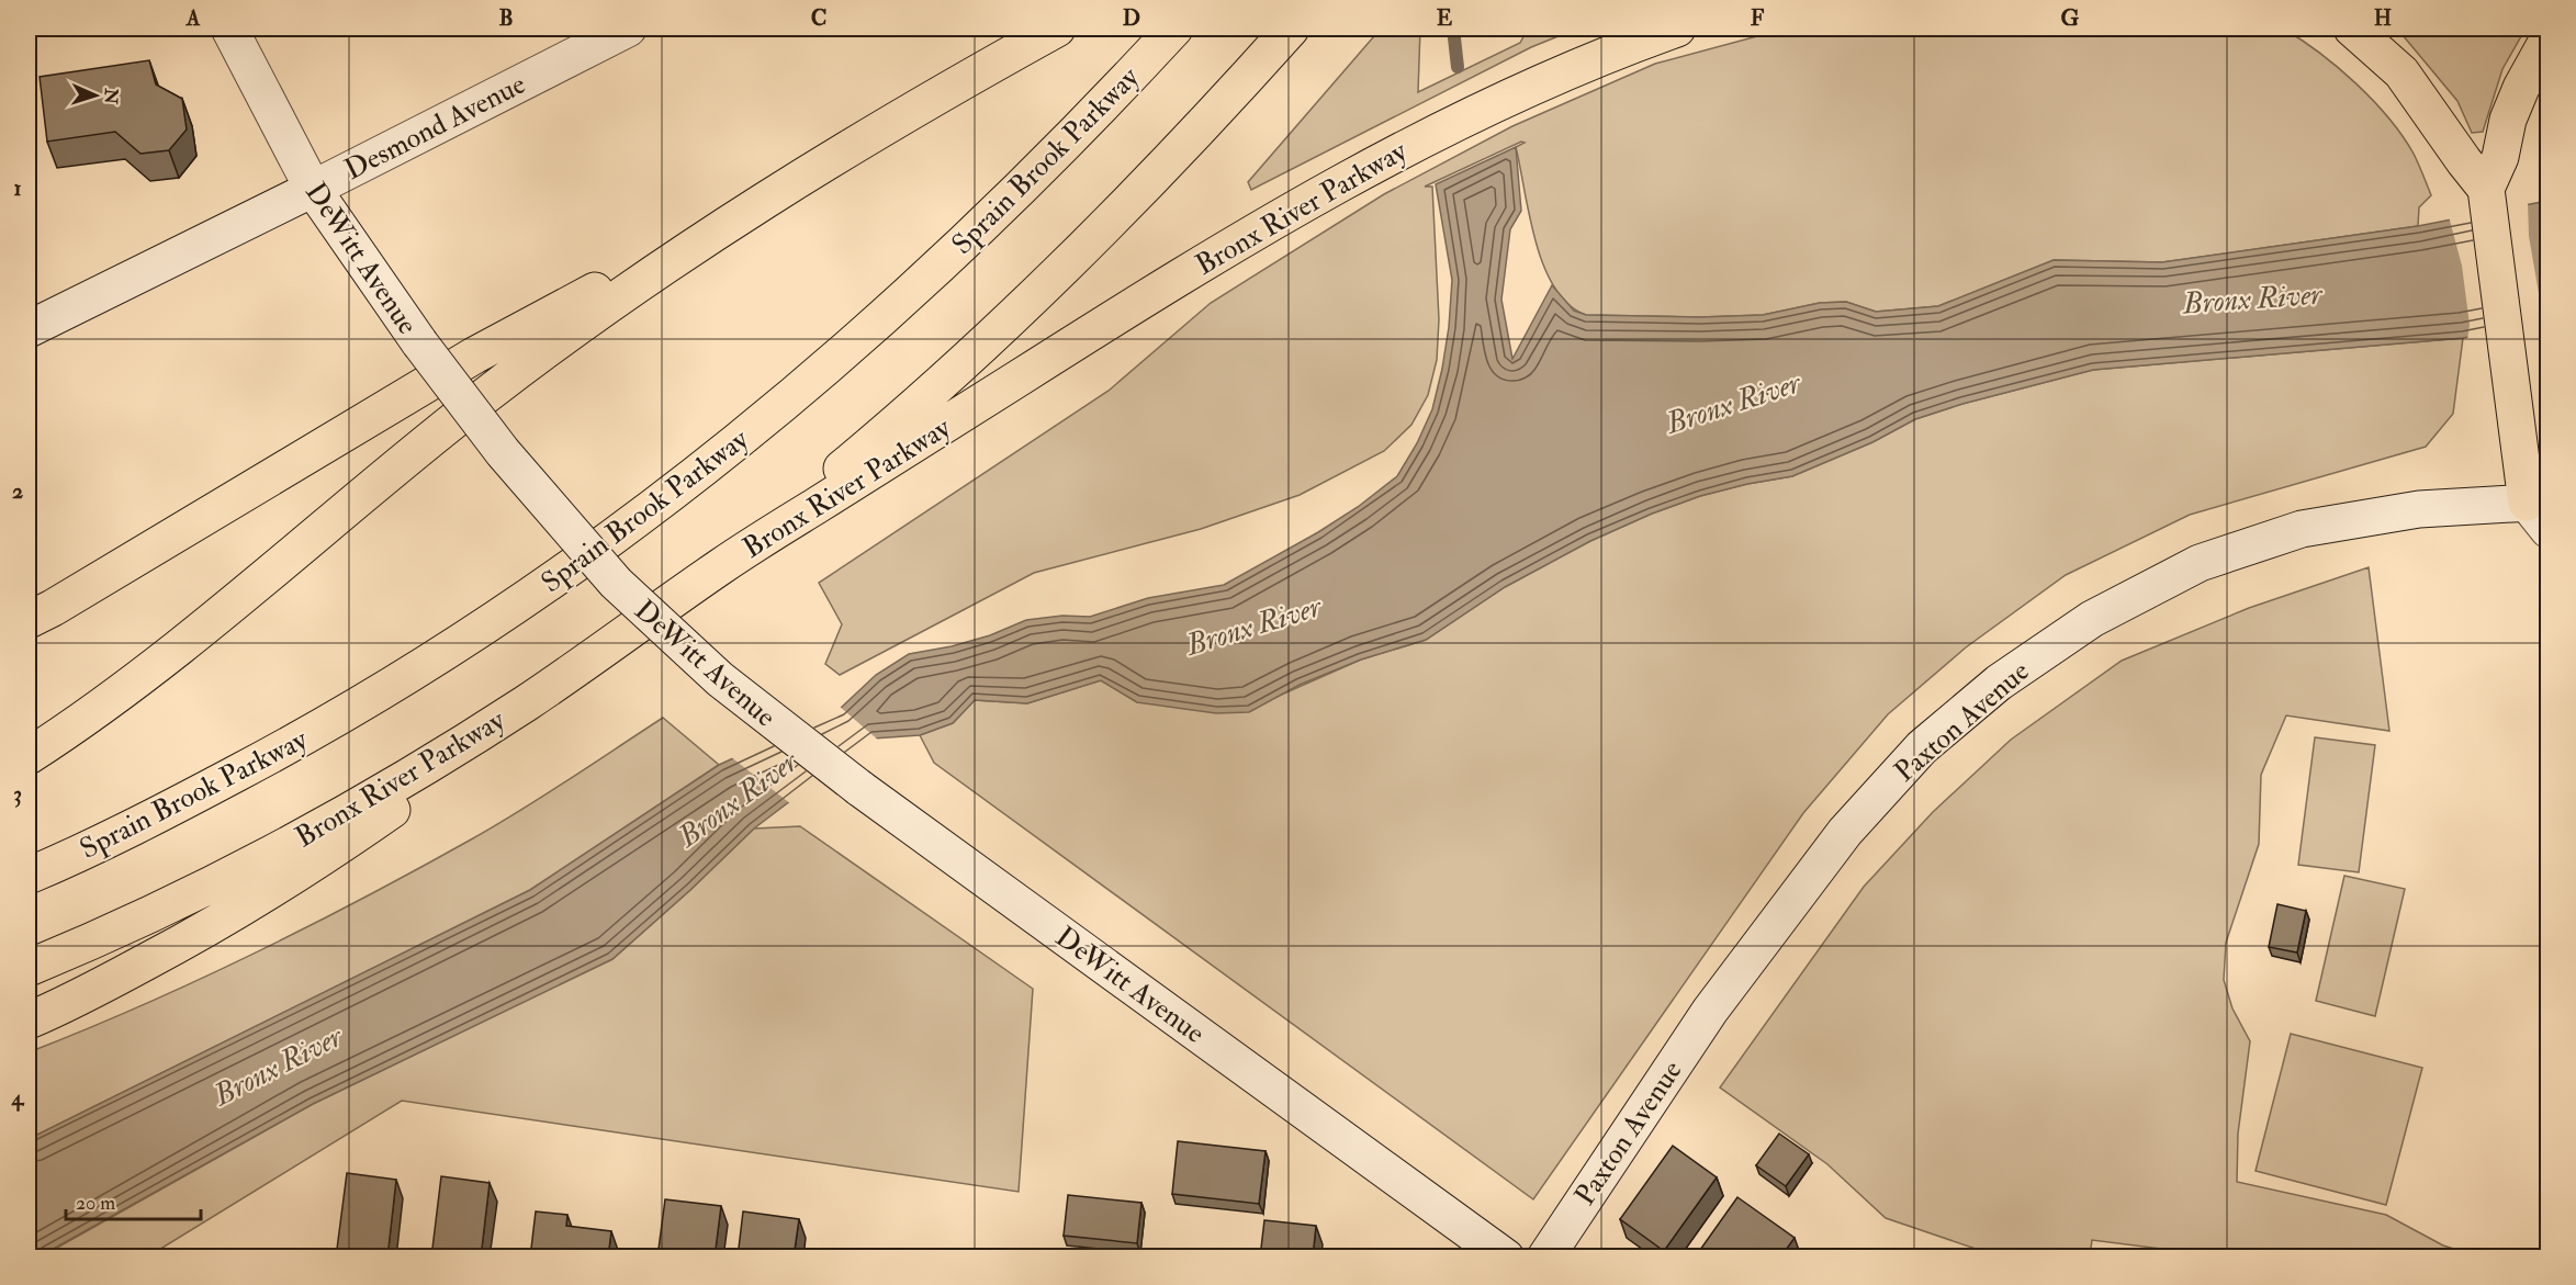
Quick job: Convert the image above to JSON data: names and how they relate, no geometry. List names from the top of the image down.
{
  "streets": {
    "highway": ["Sprain Brook Parkway", "Bronx River Parkway"],
    "street": ["Desmond Avenue", "DeWitt Avenue", "Paxton Avenue"]
  },
  "crossings": [
    ["Desmond Avenue", "DeWitt Avenue"]
  ],
  "water": ["Bronx River"],
  "scale_bar": "20 m",
  "north": "right",
  "grid": {
    "columns": [
      "A",
      "B",
      "C",
      "D",
      "E",
      "F",
      "G",
      "H"
    ],
    "rows": [
      "1",
      "2",
      "3",
      "4"
    ]
  }
}
